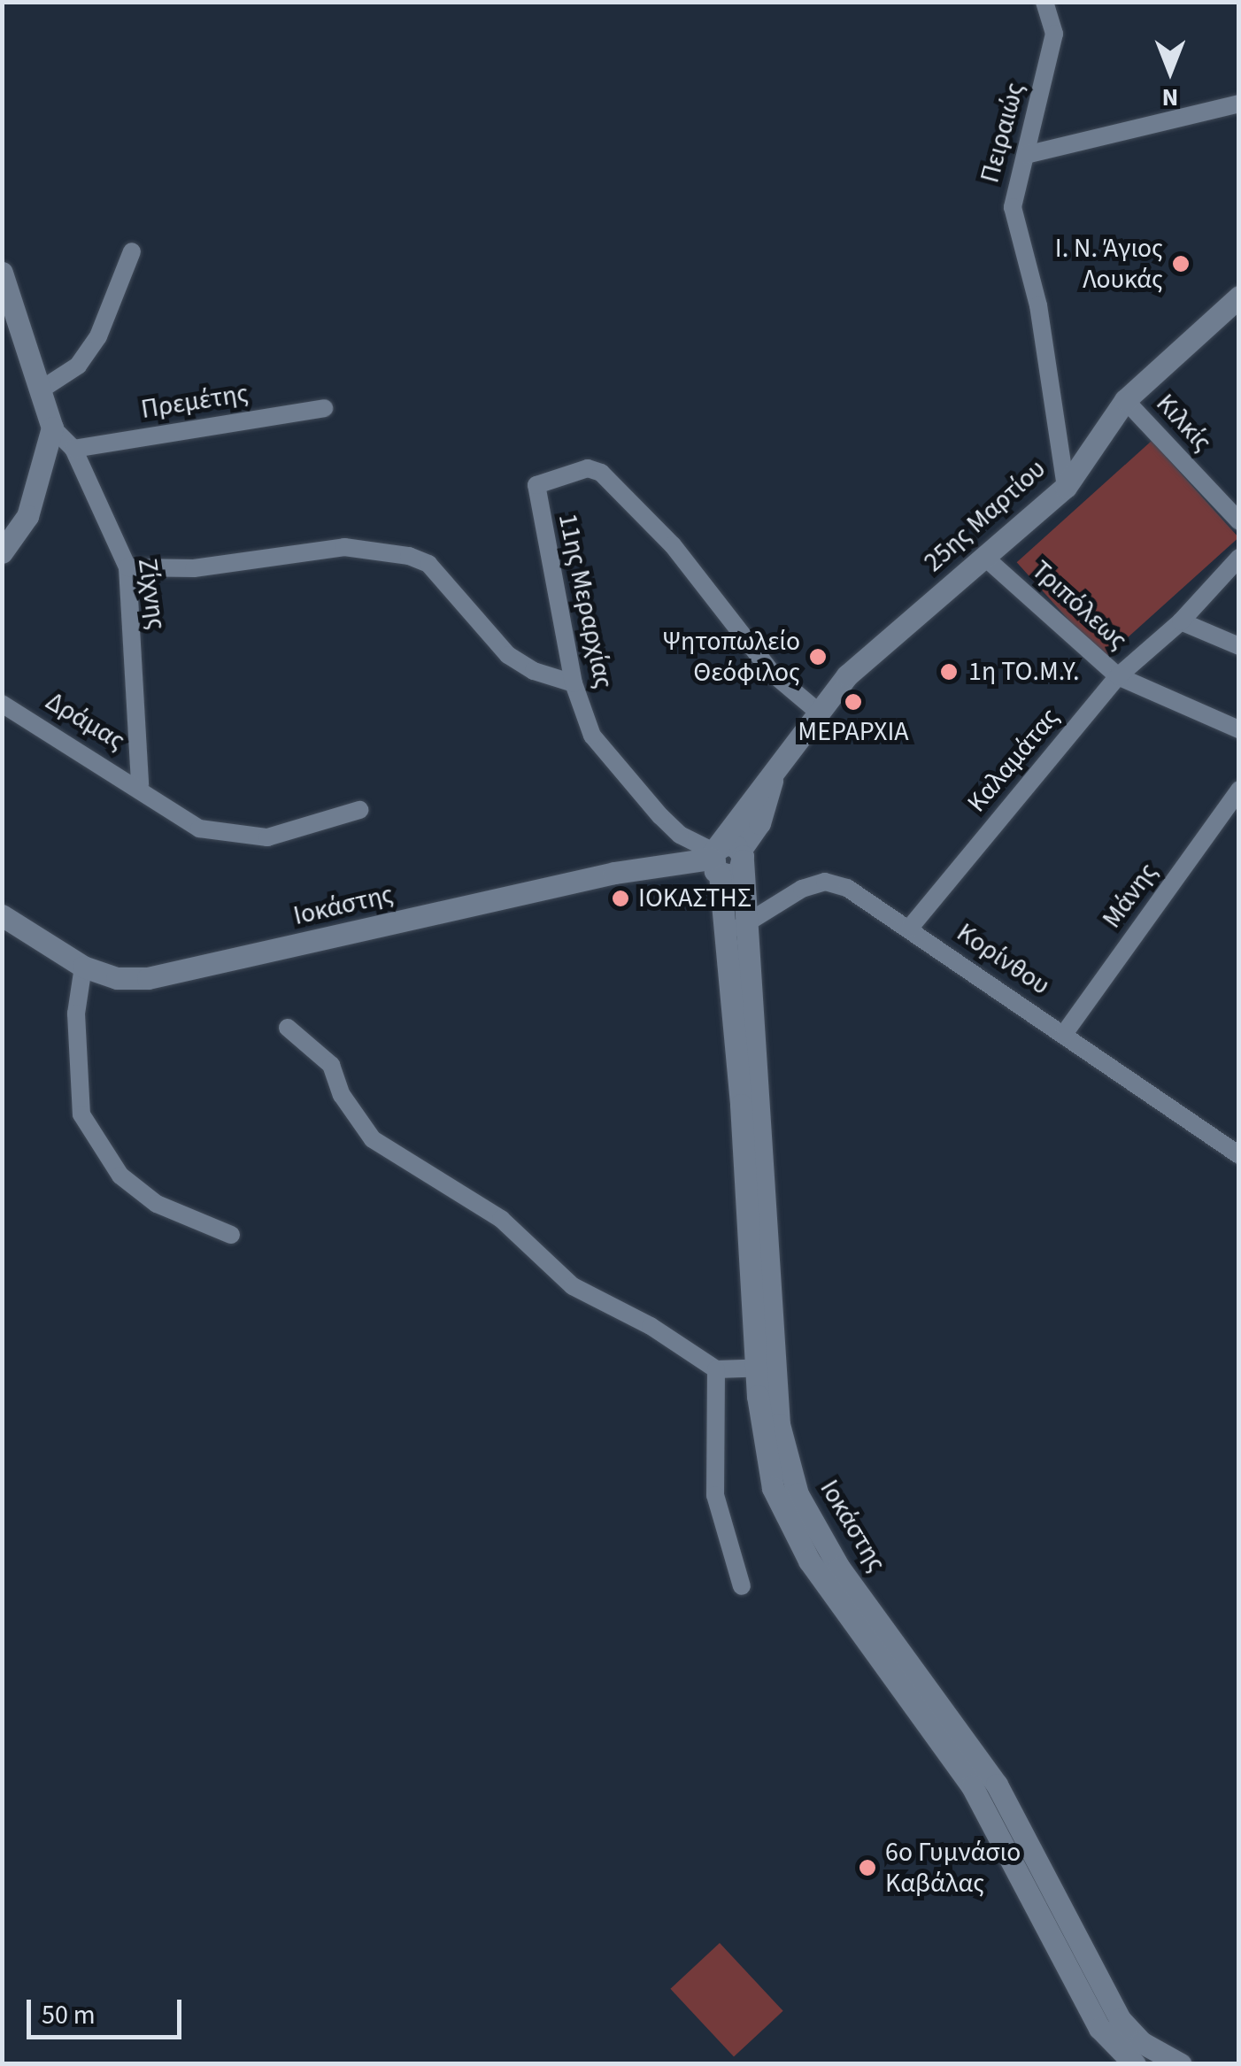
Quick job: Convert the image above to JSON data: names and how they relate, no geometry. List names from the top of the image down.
{
  "streets": {
    "street": [
      "Πειραιώς",
      "Πρεμέτης",
      "Κιλκίς",
      "25ης Μαρτίου",
      "Ζίχνης",
      "11ης Μεραρχίας",
      "Τριπόλεως",
      "Δράμας",
      "Καλαμάτας",
      "Μάνης",
      "Ιοκάστης",
      "Κορίνθου"
    ]
  },
  "crossings": [
    ["Πειραιώς", "25ης Μαρτίου"],
    ["Πρεμέτης", "Ζίχνης"],
    ["Κιλκίς", "25ης Μαρτίου"],
    ["25ης Μαρτίου", "11ης Μεραρχίας"],
    ["25ης Μαρτίου", "Τριπόλεως"],
    ["25ης Μαρτίου", "Ιοκάστης"],
    ["Ζίχνης", "Δράμας"],
    ["11ης Μεραρχίας", "Ιοκάστης"],
    ["Τριπόλεως", "Καλαμάτας"],
    ["Καλαμάτας", "Κορίνθου"],
    ["Μάνης", "Κορίνθου"],
    ["Ιοκάστης", "Κορίνθου"]
  ],
  "places": [
    "Ι. Ν. Άγιος Λουκάς",
    "Ψητοπωλείο Θεόφιλος",
    "1η ΤΟ.Μ.Υ.",
    "ΜΕΡΑΡΧΙΑ",
    "ΙΟΚΑΣΤΗΣ",
    "6ο Γυμνάσιο Καβάλας"
  ],
  "scale_bar": "50 m",
  "north": "bottom"
}
